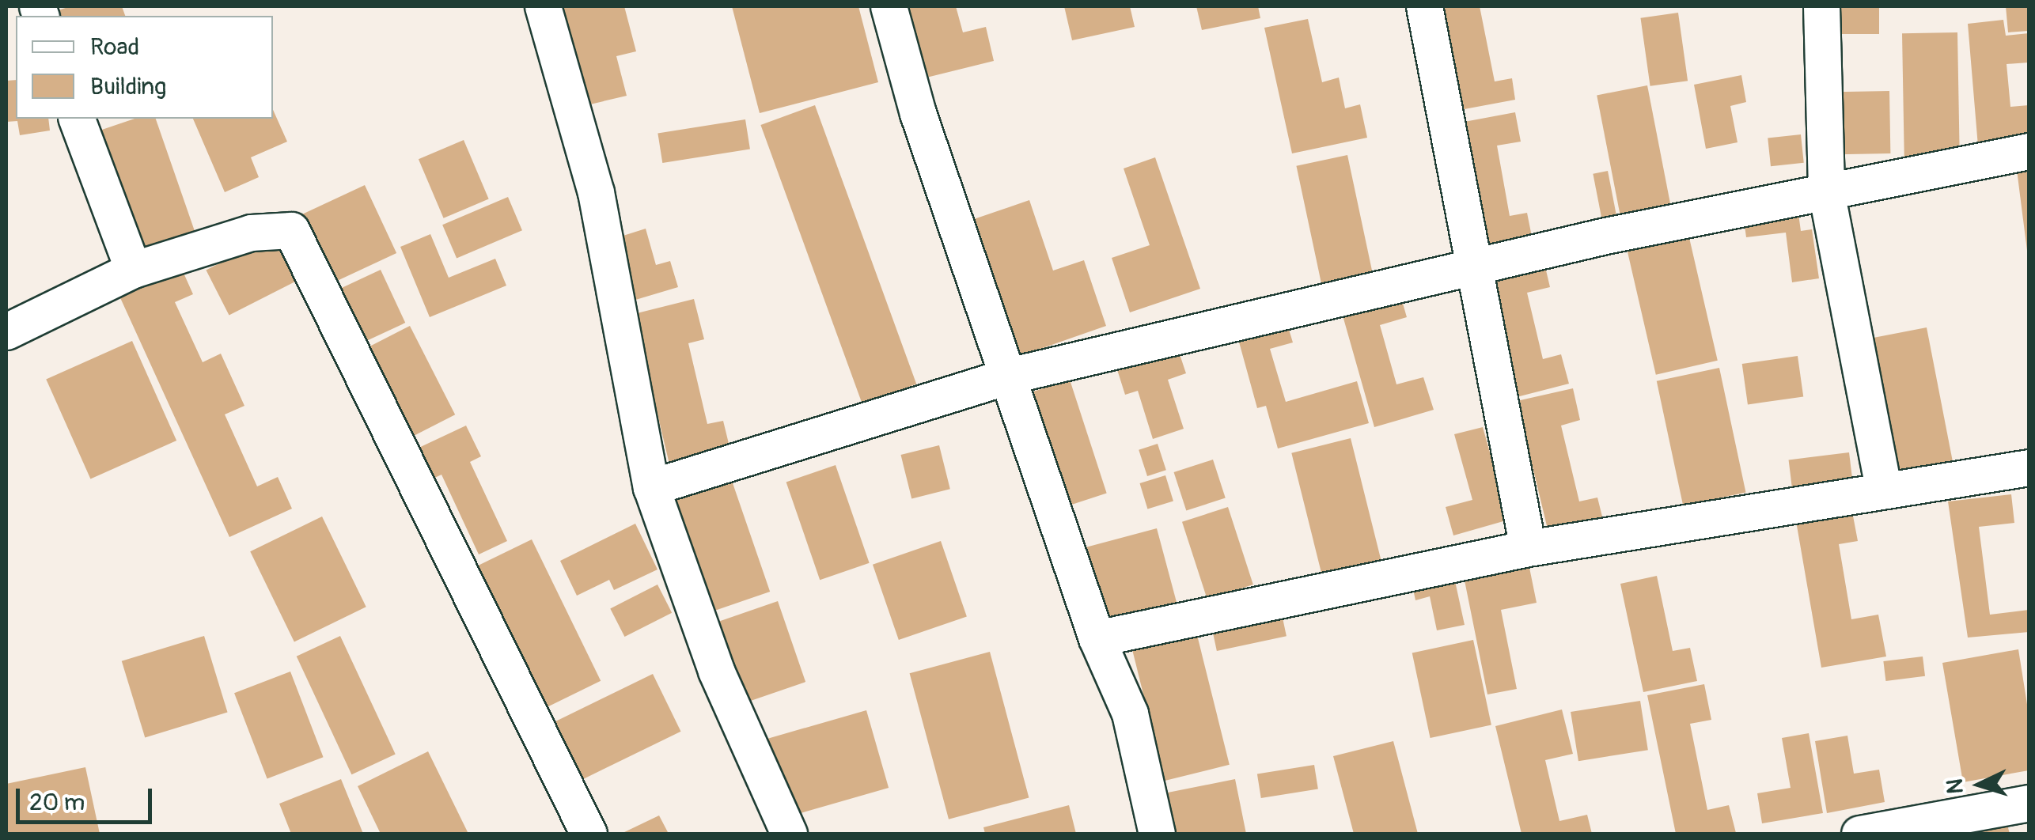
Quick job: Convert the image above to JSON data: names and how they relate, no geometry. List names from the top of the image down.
{
  "legend": ["Road", "Building"],
  "scale_bar": "20 m",
  "north": "left"
}
